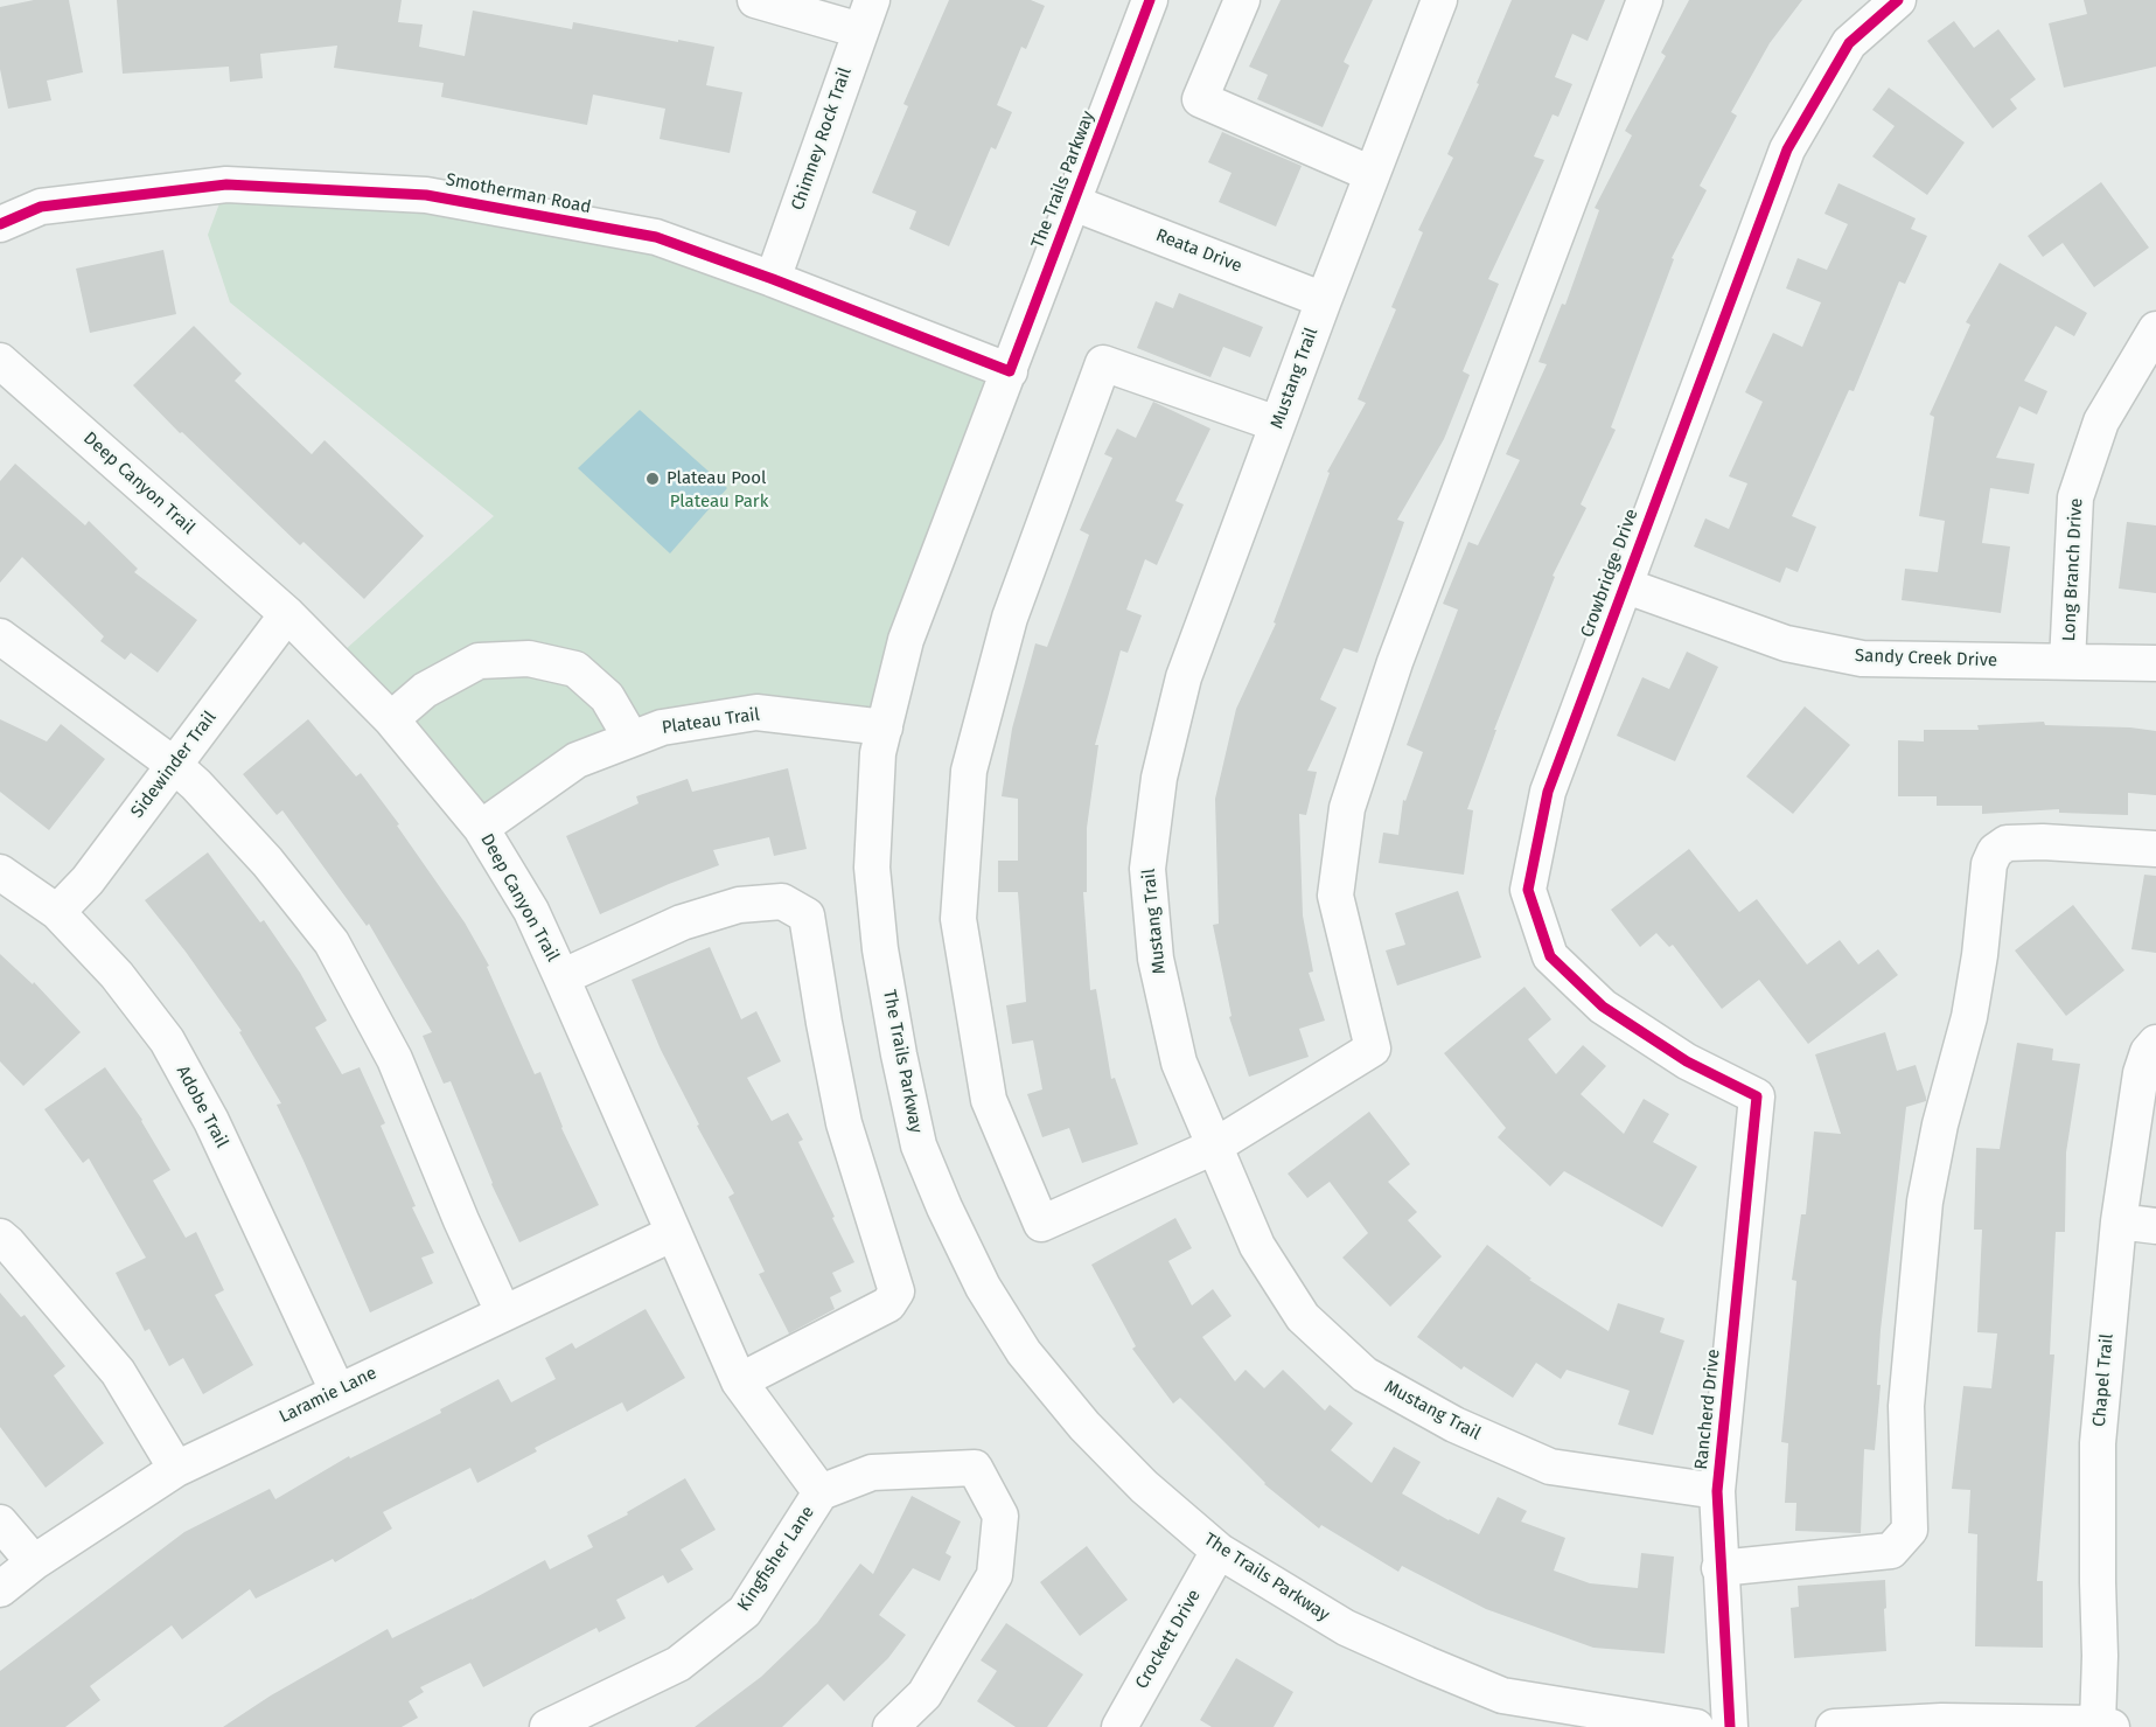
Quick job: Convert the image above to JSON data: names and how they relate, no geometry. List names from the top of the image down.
{
  "streets": {
    "street": [
      "Chimney Rock Trail",
      "The Trails Parkway",
      "Smotherman Road",
      "Reata Drive",
      "Mustang Trail",
      "Deep Canyon Trail",
      "Long Branch Drive",
      "Crowbridge Drive",
      "Sandy Creek Drive",
      "Plateau Trail",
      "Sidewinder Trail",
      "Adobe Trail",
      "Chapel Trail",
      "Laramie Lane",
      "Rancherd Drive",
      "Kingfisher Lane",
      "Crockett Drive"
    ]
  },
  "crossings": [
    ["Chimney Rock Trail", "Smotherman Road"],
    ["The Trails Parkway", "Smotherman Road"],
    ["The Trails Parkway", "Reata Drive"],
    ["The Trails Parkway", "Plateau Trail"],
    ["The Trails Parkway", "Crockett Drive"],
    ["Reata Drive", "Mustang Trail"],
    ["Mustang Trail", "Rancherd Drive"],
    ["Deep Canyon Trail", "Plateau Trail"],
    ["Deep Canyon Trail", "Sidewinder Trail"],
    ["Deep Canyon Trail", "Laramie Lane"],
    ["Deep Canyon Trail", "Kingfisher Lane"],
    ["Long Branch Drive", "Sandy Creek Drive"],
    ["Crowbridge Drive", "Sandy Creek Drive"],
    ["Crowbridge Drive", "Rancherd Drive"],
    ["Sidewinder Trail", "Adobe Trail"],
    ["Adobe Trail", "Laramie Lane"]
  ],
  "parks": ["Plateau Park"],
  "places": ["Plateau Pool"]
}
